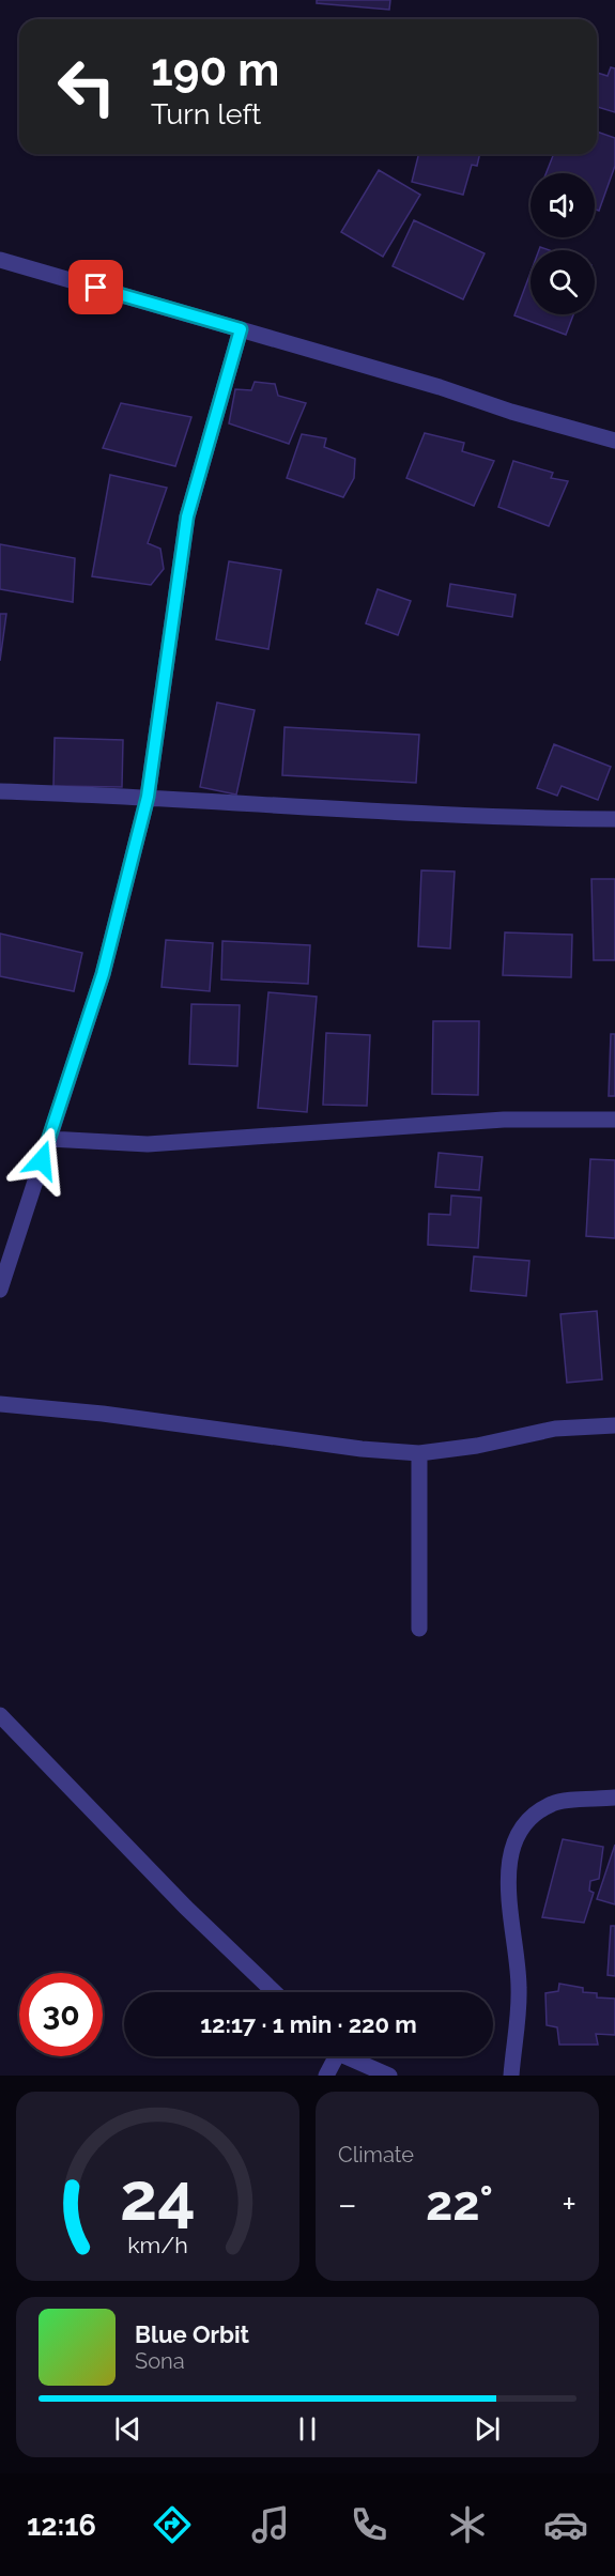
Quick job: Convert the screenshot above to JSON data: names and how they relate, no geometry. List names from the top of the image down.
{
  "page": {
    "turn": ["190 m", "Turn left"],
    "limit": "30",
    "trip": "12:17 · 1 min · 220 m",
    "tile": "Climate",
    "heat": ["−", "22°", "+"],
    "song": ["Blue Orbit", "Sona"],
    "tabs": "12:16",
    "gauge": ["24", "km/h"]
  }
}
